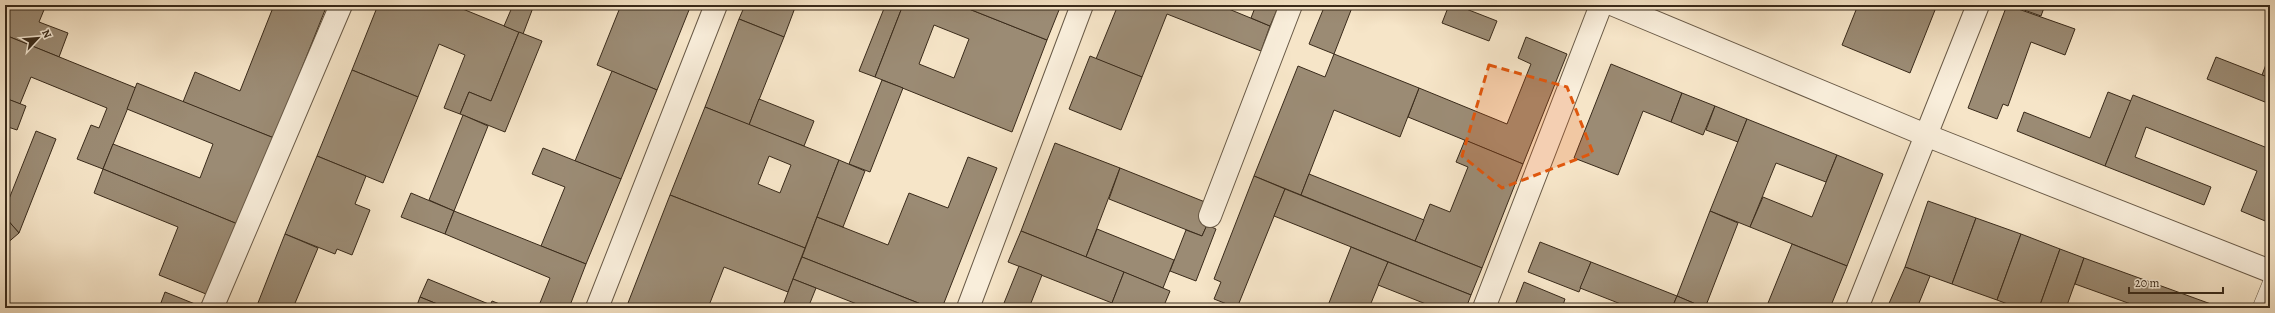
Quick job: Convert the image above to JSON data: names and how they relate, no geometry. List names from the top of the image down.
{
  "scale_bar": "20 m",
  "north": "top right"
}
